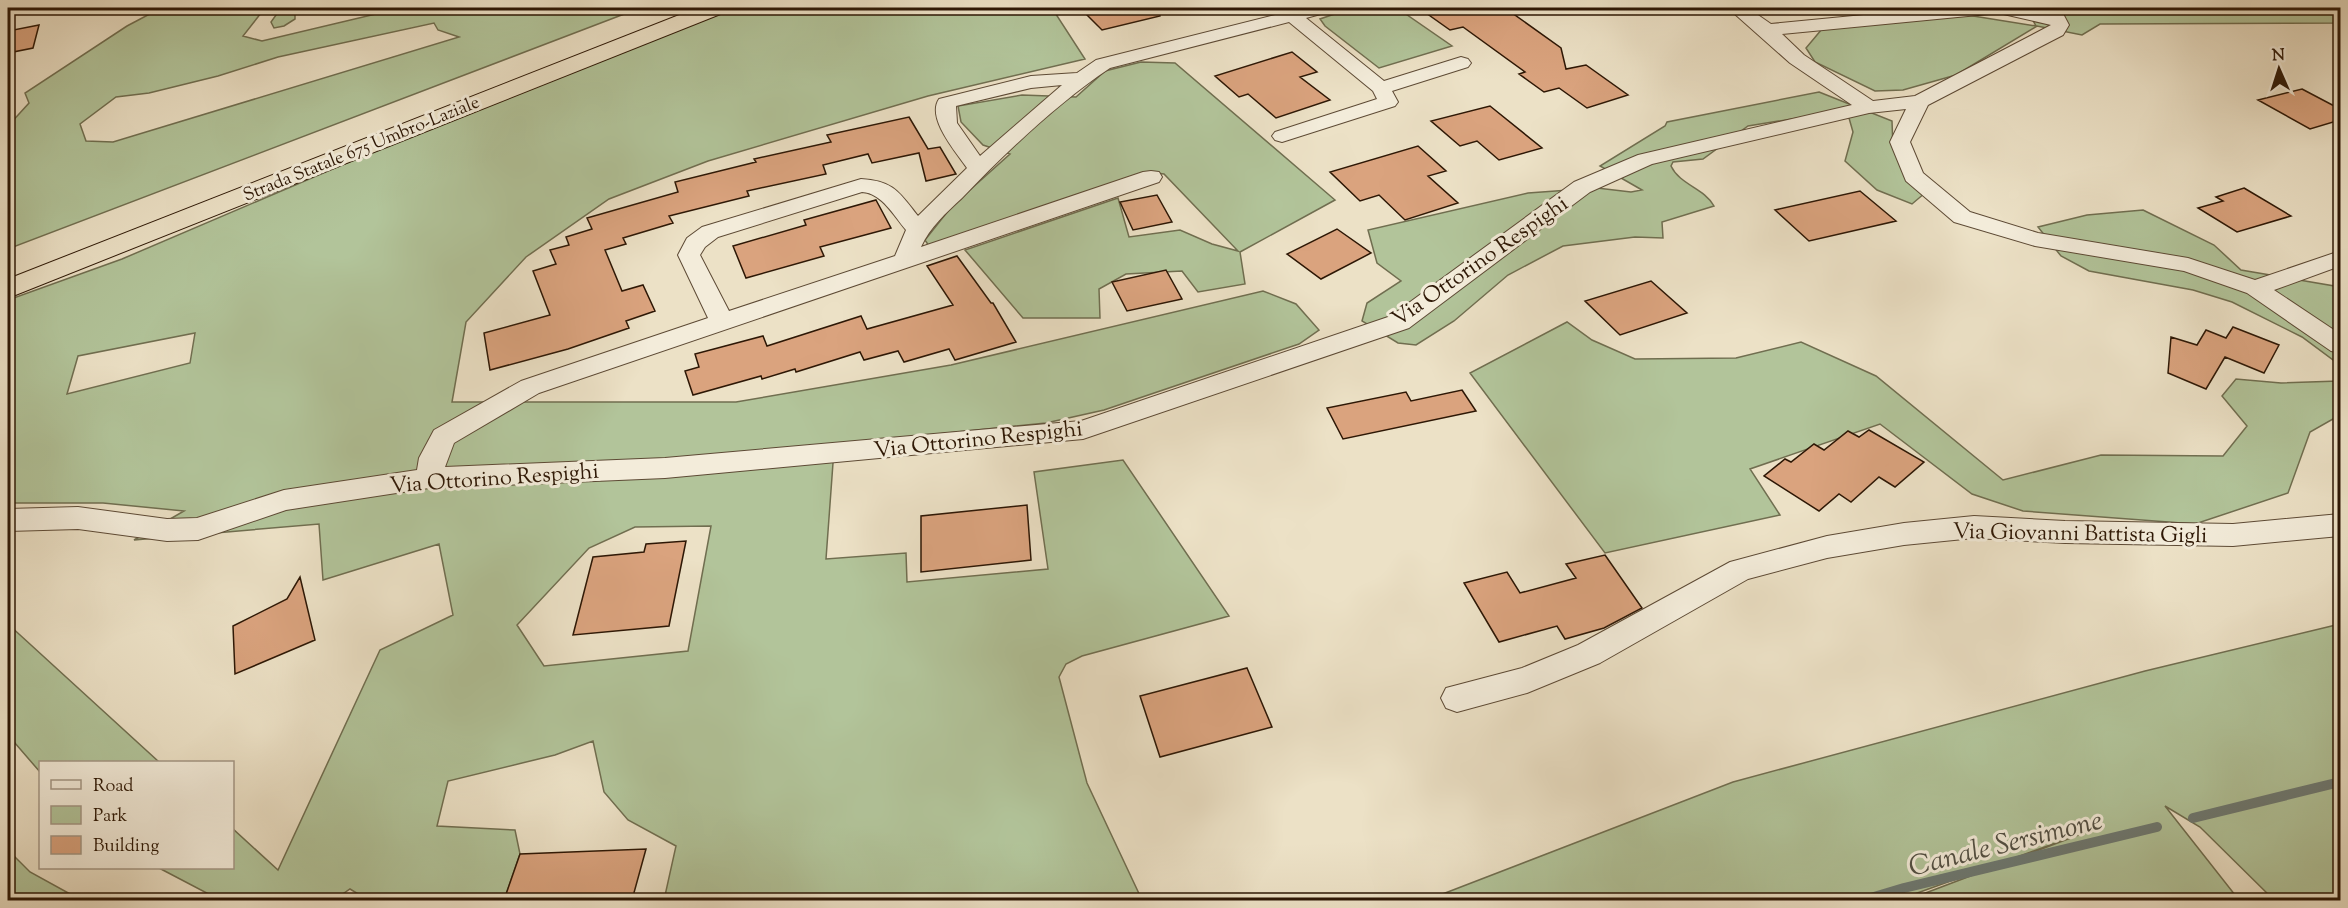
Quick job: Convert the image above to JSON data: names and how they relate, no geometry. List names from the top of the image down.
{
  "streets": {
    "highway": ["Strada Statale 675 Umbro-Laziale"],
    "street": ["Via Ottorino Respighi", "Via Giovanni Battista Gigli"]
  },
  "water": ["Canale Sersimone"],
  "legend": ["Road", "Park", "Building"],
  "north": "top"
}
